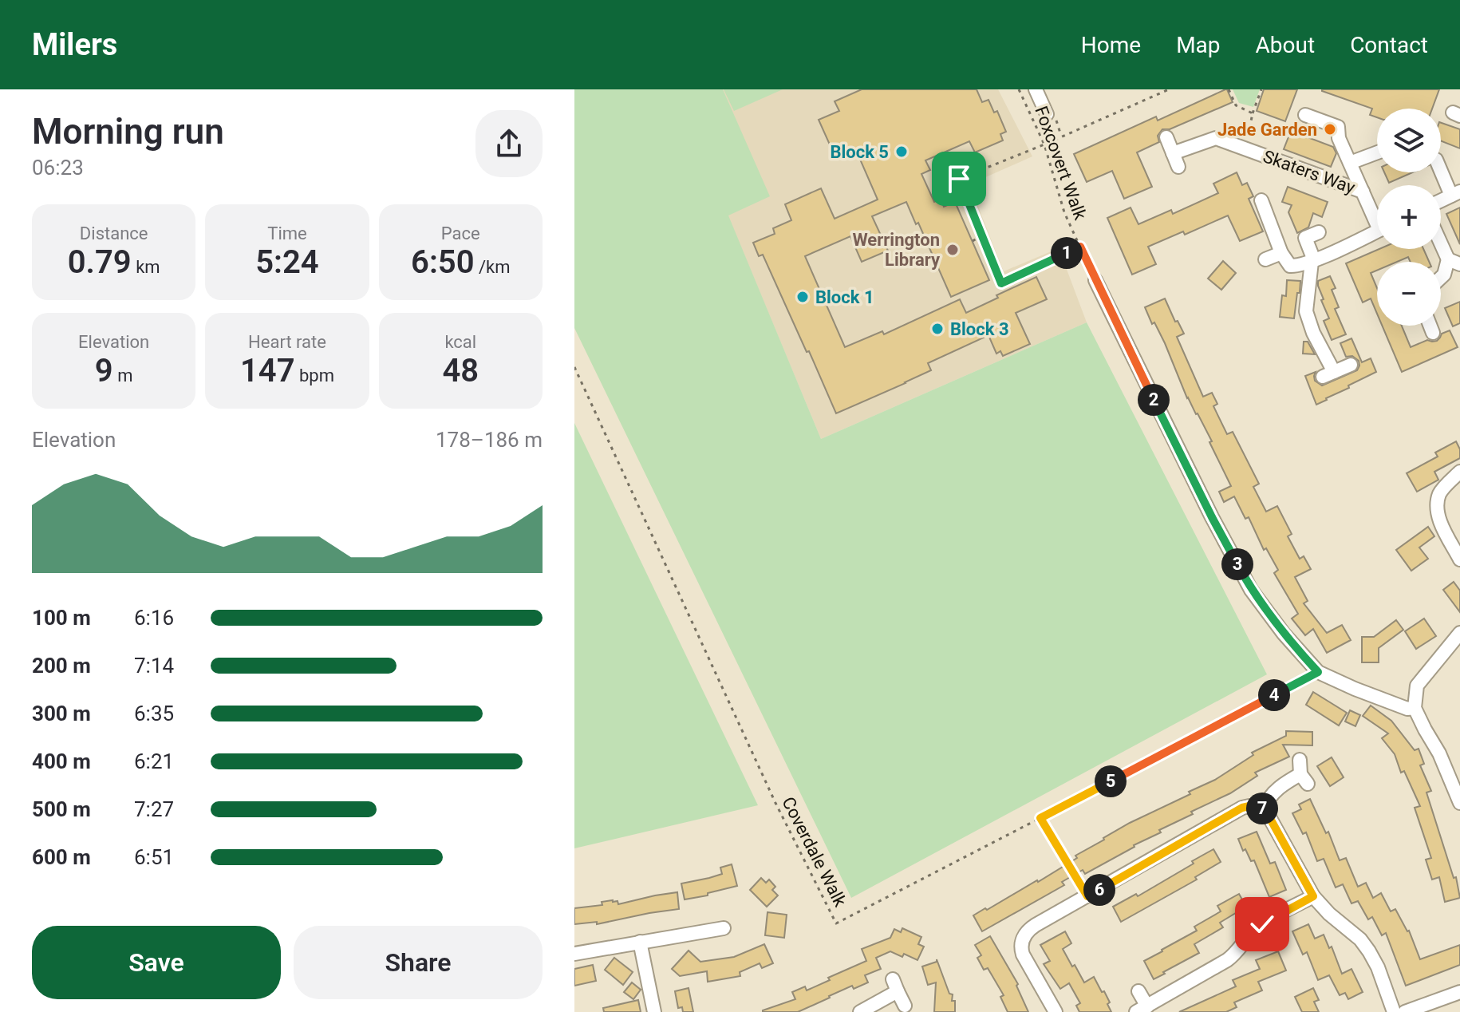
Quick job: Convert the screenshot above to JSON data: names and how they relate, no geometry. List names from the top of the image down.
{
  "streets": {
    "street": ["Skaters Way"],
    "path": ["Foxcovert Walk", "Coverdale Walk"]
  },
  "places": [
    "Jade Garden",
    "Block 5",
    "Werrington Library",
    "Block 1",
    "Block 3"
  ],
  "page": {
    "header": "Milers",
    "nav": [
      "Home",
      "Map",
      "About",
      "Contact"
    ],
    "heading": ["Morning run", "06:23"],
    "map_buttons": ["+", "−"],
    "stats": [
      ["Distance", "0.79 km"],
      ["Time", "5:24"],
      ["Pace", "6:50 /km"],
      ["Elevation", "9 m"],
      ["Heart rate", "147 bpm"],
      ["kcal", "48"]
    ],
    "pins": [
      "1",
      "2",
      "3",
      "4",
      "5",
      "7",
      "6"
    ],
    "chart": ["Elevation", "178–186 m"],
    "list": [
      {
        "name": "100 m",
        "note": "6:16"
      },
      {
        "name": "200 m",
        "note": "7:14"
      },
      {
        "name": "300 m",
        "note": "6:35"
      },
      {
        "name": "400 m",
        "note": "6:21"
      },
      {
        "name": "500 m",
        "note": "7:27"
      },
      {
        "name": "600 m",
        "note": "6:51"
      }
    ],
    "buttons": ["Save", "Share"]
  }
}
